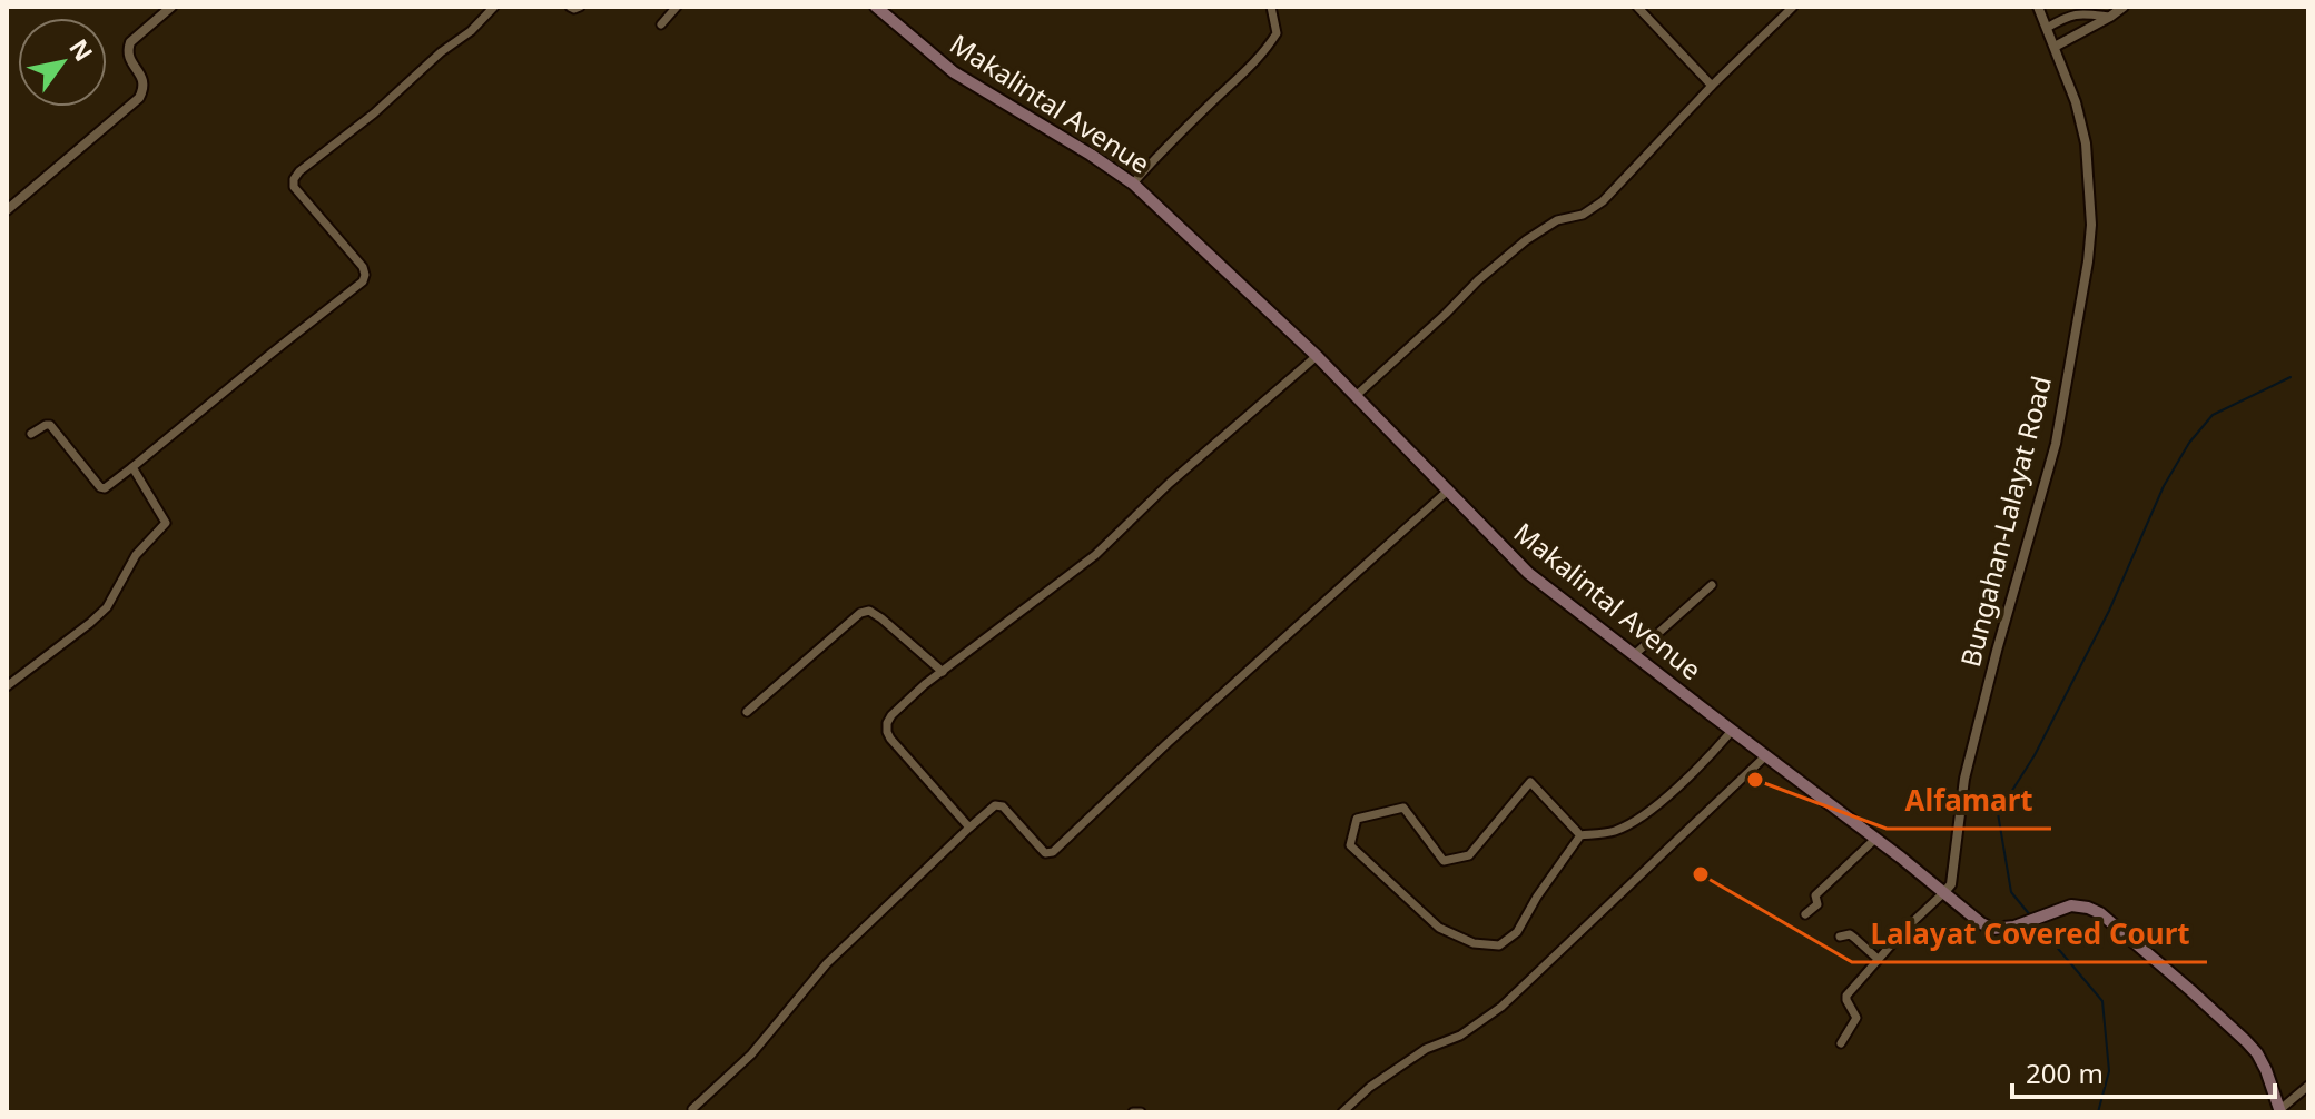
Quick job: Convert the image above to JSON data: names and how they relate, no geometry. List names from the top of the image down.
{
  "streets": {
    "main road": ["Makalintal Avenue"],
    "street": ["Bungahan-Lalayat Road"]
  },
  "crossings": [
    ["Makalintal Avenue", "Bungahan-Lalayat Road"]
  ],
  "places": ["Alfamart", "Lalayat Covered Court"],
  "scale_bar": "200 m",
  "north": "top right"
}
